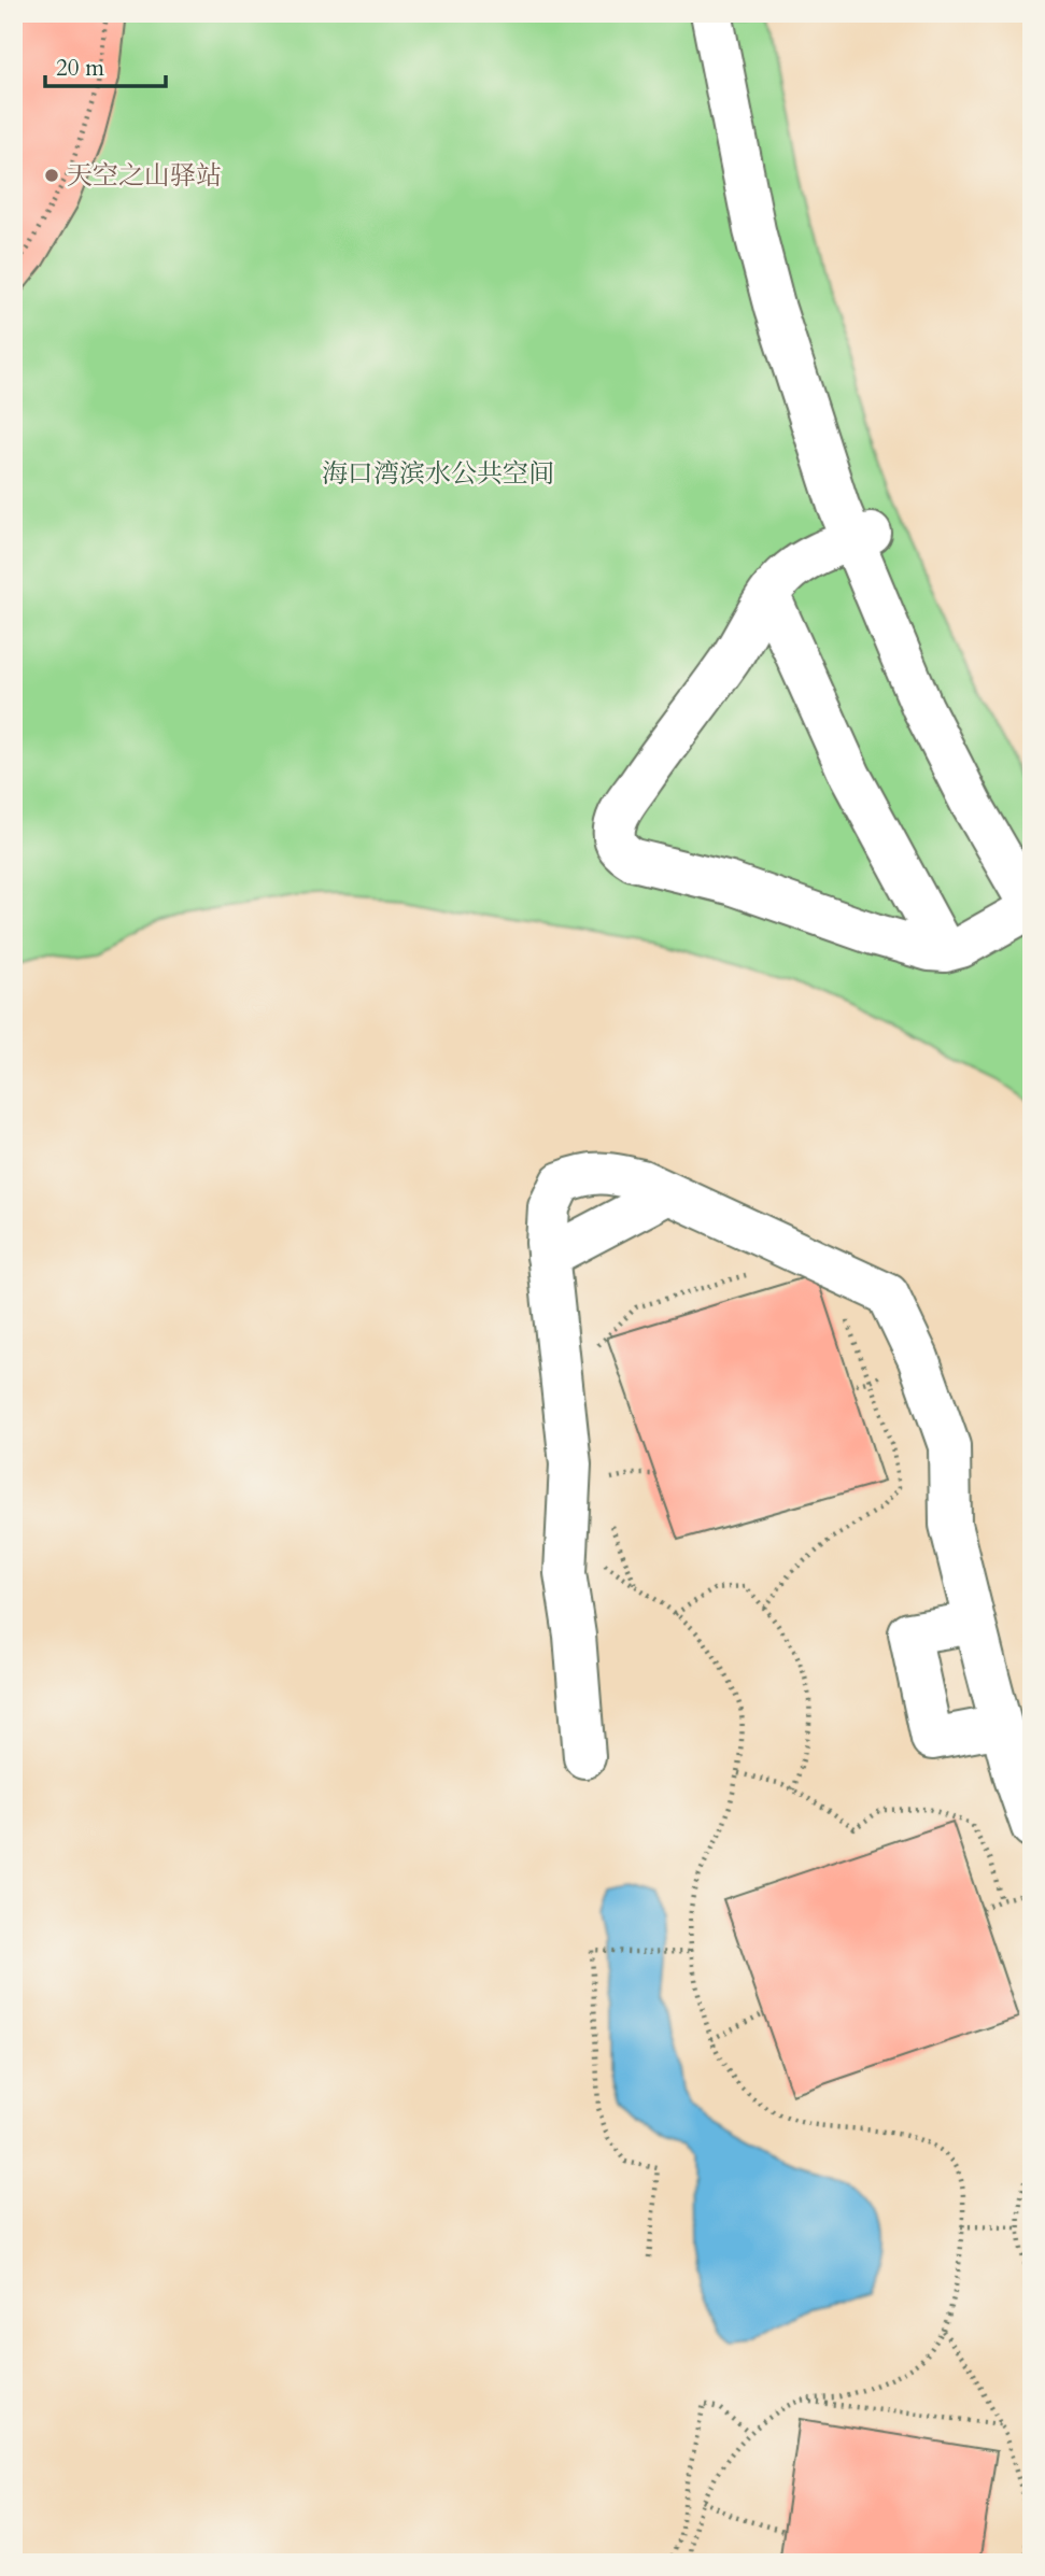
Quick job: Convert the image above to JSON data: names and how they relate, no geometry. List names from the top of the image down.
{
  "parks": ["海口湾滨水公共空间"],
  "places": ["天空之山驿站"],
  "scale_bar": "20 m"
}
